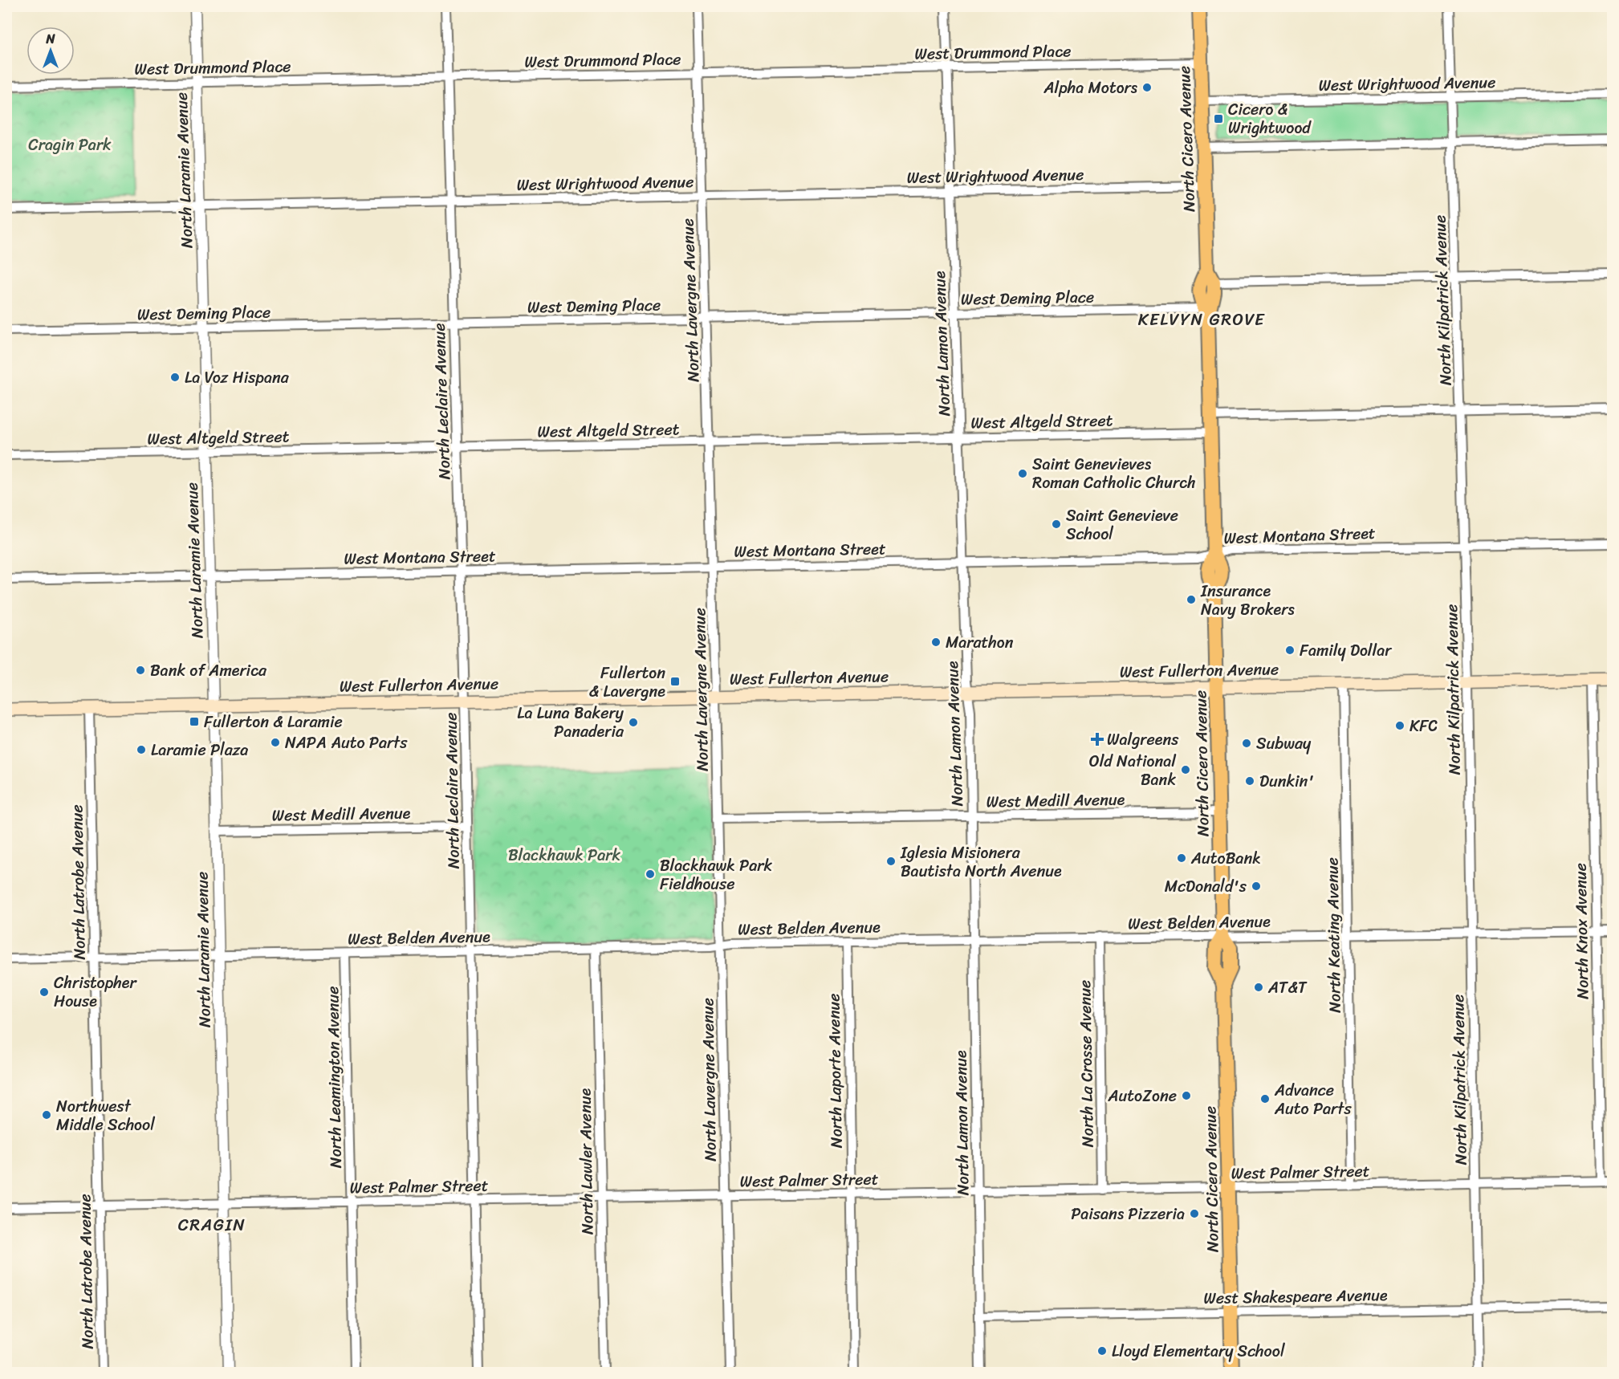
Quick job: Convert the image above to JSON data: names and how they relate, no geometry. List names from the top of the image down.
{
  "streets": {
    "main road": ["North Cicero Avenue", "West Fullerton Avenue"],
    "street": [
      "West Drummond Place",
      "West Wrightwood Avenue",
      "North Laramie Avenue",
      "West Deming Place",
      "North Lavergne Avenue",
      "North Kilpatrick Avenue",
      "North Lamon Avenue",
      "North Leclaire Avenue",
      "West Altgeld Street",
      "West Montana Street",
      "West Medill Avenue",
      "North Latrobe Avenue",
      "West Belden Avenue",
      "North Knox Avenue",
      "North Keating Avenue",
      "North La Crosse Avenue",
      "North Laporte Avenue",
      "North Leamington Avenue",
      "North Lawler Avenue",
      "West Palmer Street",
      "West Shakespeare Avenue"
    ]
  },
  "crossings": [
    ["West Drummond Place", "North Cicero Avenue"],
    ["West Drummond Place", "North Laramie Avenue"],
    ["West Drummond Place", "North Lavergne Avenue"],
    ["West Drummond Place", "North Lamon Avenue"],
    ["West Drummond Place", "North Leclaire Avenue"],
    ["West Wrightwood Avenue", "North Cicero Avenue"],
    ["West Wrightwood Avenue", "North Laramie Avenue"],
    ["West Wrightwood Avenue", "North Lavergne Avenue"],
    ["West Wrightwood Avenue", "North Kilpatrick Avenue"],
    ["West Wrightwood Avenue", "North Lamon Avenue"],
    ["West Wrightwood Avenue", "North Leclaire Avenue"],
    ["North Cicero Avenue", "West Deming Place"],
    ["North Cicero Avenue", "West Altgeld Street"],
    ["North Cicero Avenue", "West Montana Street"],
    ["North Cicero Avenue", "West Fullerton Avenue"],
    ["North Cicero Avenue", "West Medill Avenue"],
    ["North Cicero Avenue", "West Belden Avenue"],
    ["North Cicero Avenue", "West Palmer Street"],
    ["North Cicero Avenue", "West Shakespeare Avenue"],
    ["North Laramie Avenue", "West Deming Place"],
    ["North Laramie Avenue", "West Altgeld Street"],
    ["North Laramie Avenue", "West Montana Street"],
    ["North Laramie Avenue", "West Fullerton Avenue"],
    ["North Laramie Avenue", "West Medill Avenue"],
    ["North Laramie Avenue", "West Belden Avenue"],
    ["North Laramie Avenue", "West Palmer Street"],
    ["West Deming Place", "North Lavergne Avenue"],
    ["West Deming Place", "North Lamon Avenue"],
    ["West Deming Place", "North Leclaire Avenue"],
    ["North Lavergne Avenue", "West Altgeld Street"],
    ["North Lavergne Avenue", "West Montana Street"],
    ["North Lavergne Avenue", "West Fullerton Avenue"],
    ["North Lavergne Avenue", "West Medill Avenue"],
    ["North Lavergne Avenue", "West Belden Avenue"],
    ["North Lavergne Avenue", "West Palmer Street"],
    ["North Kilpatrick Avenue", "West Montana Street"],
    ["North Kilpatrick Avenue", "West Fullerton Avenue"],
    ["North Kilpatrick Avenue", "West Belden Avenue"],
    ["North Kilpatrick Avenue", "West Palmer Street"],
    ["North Kilpatrick Avenue", "West Shakespeare Avenue"],
    ["North Lamon Avenue", "West Altgeld Street"],
    ["North Lamon Avenue", "West Montana Street"],
    ["North Lamon Avenue", "West Fullerton Avenue"],
    ["North Lamon Avenue", "West Medill Avenue"],
    ["North Lamon Avenue", "West Belden Avenue"],
    ["North Lamon Avenue", "West Palmer Street"],
    ["North Lamon Avenue", "West Shakespeare Avenue"],
    ["North Leclaire Avenue", "West Altgeld Street"],
    ["North Leclaire Avenue", "West Montana Street"],
    ["North Leclaire Avenue", "West Fullerton Avenue"],
    ["North Leclaire Avenue", "West Medill Avenue"],
    ["North Leclaire Avenue", "West Belden Avenue"],
    ["North Leclaire Avenue", "West Palmer Street"],
    ["West Fullerton Avenue", "North Latrobe Avenue"],
    ["West Fullerton Avenue", "North Knox Avenue"],
    ["West Fullerton Avenue", "North Keating Avenue"],
    ["North Latrobe Avenue", "West Belden Avenue"],
    ["North Latrobe Avenue", "West Palmer Street"],
    ["West Belden Avenue", "North Knox Avenue"],
    ["West Belden Avenue", "North Keating Avenue"],
    ["West Belden Avenue", "North La Crosse Avenue"],
    ["West Belden Avenue", "North Laporte Avenue"],
    ["West Belden Avenue", "North Leamington Avenue"],
    ["West Belden Avenue", "North Lawler Avenue"],
    ["North Knox Avenue", "West Palmer Street"],
    ["North Keating Avenue", "West Palmer Street"],
    ["North La Crosse Avenue", "West Palmer Street"],
    ["North Laporte Avenue", "West Palmer Street"],
    ["North Leamington Avenue", "West Palmer Street"],
    ["North Lawler Avenue", "West Palmer Street"]
  ],
  "districts": ["KELVYN GROVE", "CRAGIN"],
  "parks": ["Cragin Park", "Blackhawk Park"],
  "places": {
    "other": [
      "Alpha Motors",
      "La Voz Hispana",
      "Saint Genevieves Roman Catholic Church",
      "Saint Genevieve School",
      "Insurance Navy Brokers",
      "Marathon",
      "Family Dollar",
      "Bank of America",
      "La Luna Bakery Panaderia",
      "KFC",
      "NAPA Auto Parts",
      "Subway",
      "Laramie Plaza",
      "Old National Bank",
      "Dunkin'",
      "AutoBank",
      "Iglesia Misionera Bautista North Avenue",
      "Blackhawk Park Fieldhouse",
      "McDonald's",
      "AT&T",
      "Christopher House",
      "AutoZone",
      "Advance Auto Parts",
      "Northwest Middle School",
      "Paisans Pizzeria",
      "Lloyd Elementary School"
    ],
    "transit": ["Cicero & Wrightwood", "Fullerton & Lavergne", "Fullerton & Laramie"],
    "health": ["Walgreens"]
  },
  "north": "top"
}
